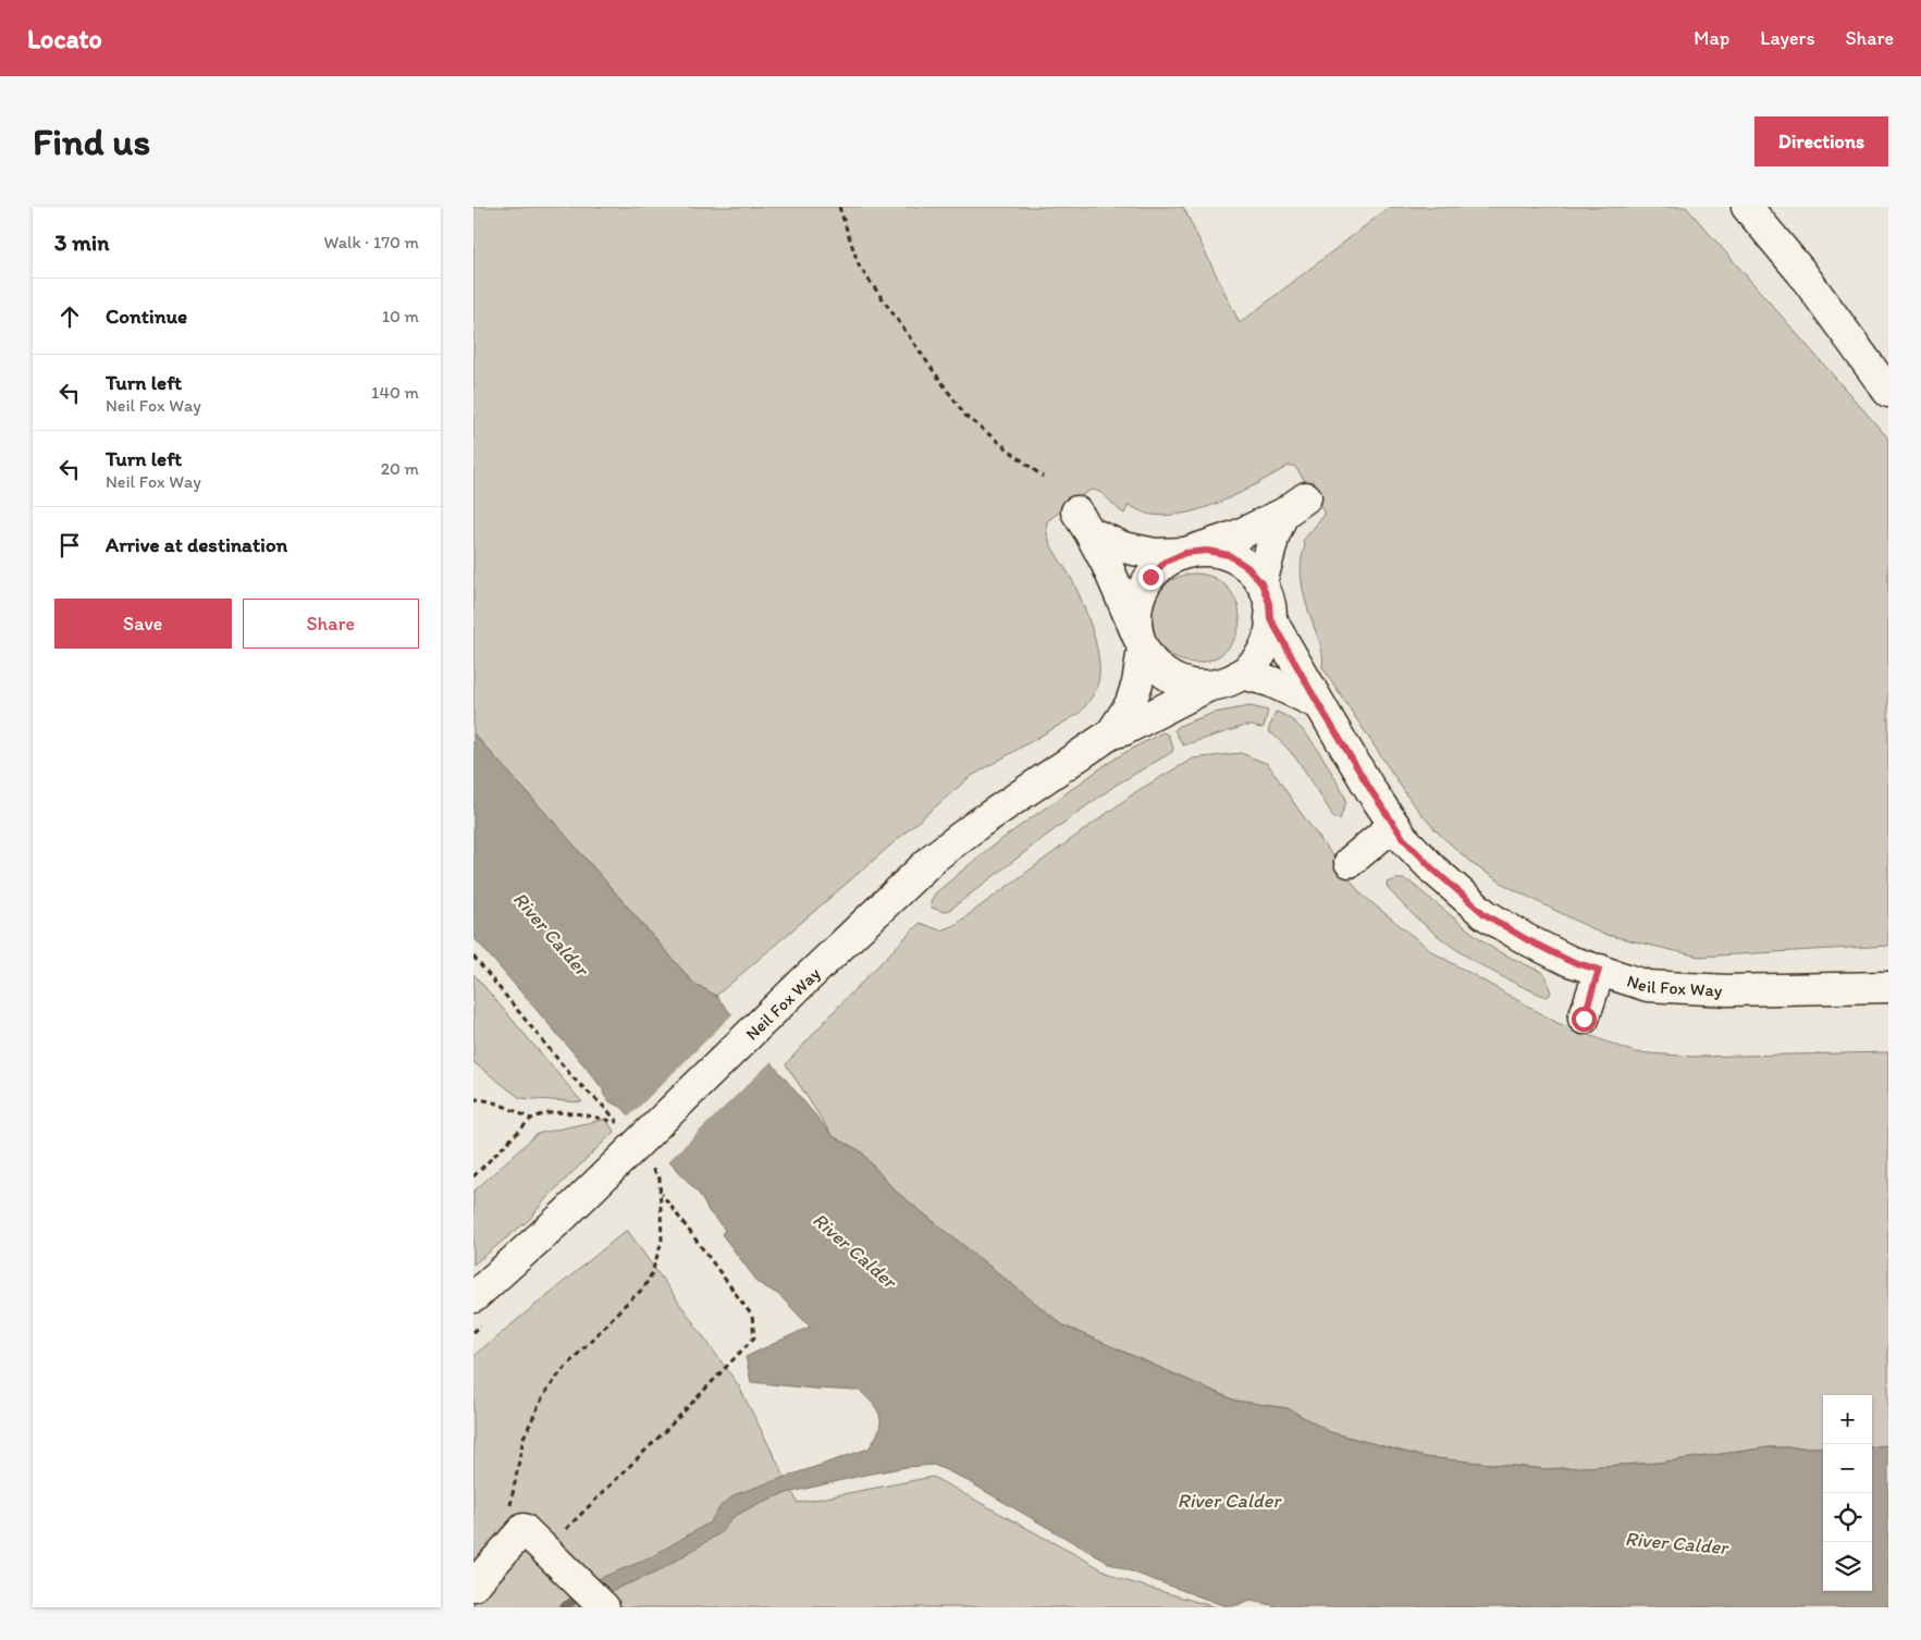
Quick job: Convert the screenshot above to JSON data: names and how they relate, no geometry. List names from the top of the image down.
{
  "streets": {
    "main road": ["Neil Fox Way"]
  },
  "water": ["River Calder"],
  "page": {
    "header": "Locato",
    "nav": ["Map", "Layers", "Share"],
    "buttons": [
      "Directions",
      ["Save", "Share"]
    ],
    "title": "Find us",
    "heading": ["3 min", "Walk · 170 m"],
    "list": [
      ["Continue", "10 m"],
      ["Turn left", "Neil Fox Way", "140 m"],
      ["Turn left", "Neil Fox Way", "20 m"],
      "Arrive at destination"
    ],
    "map_buttons": ["+", "−"]
  }
}
